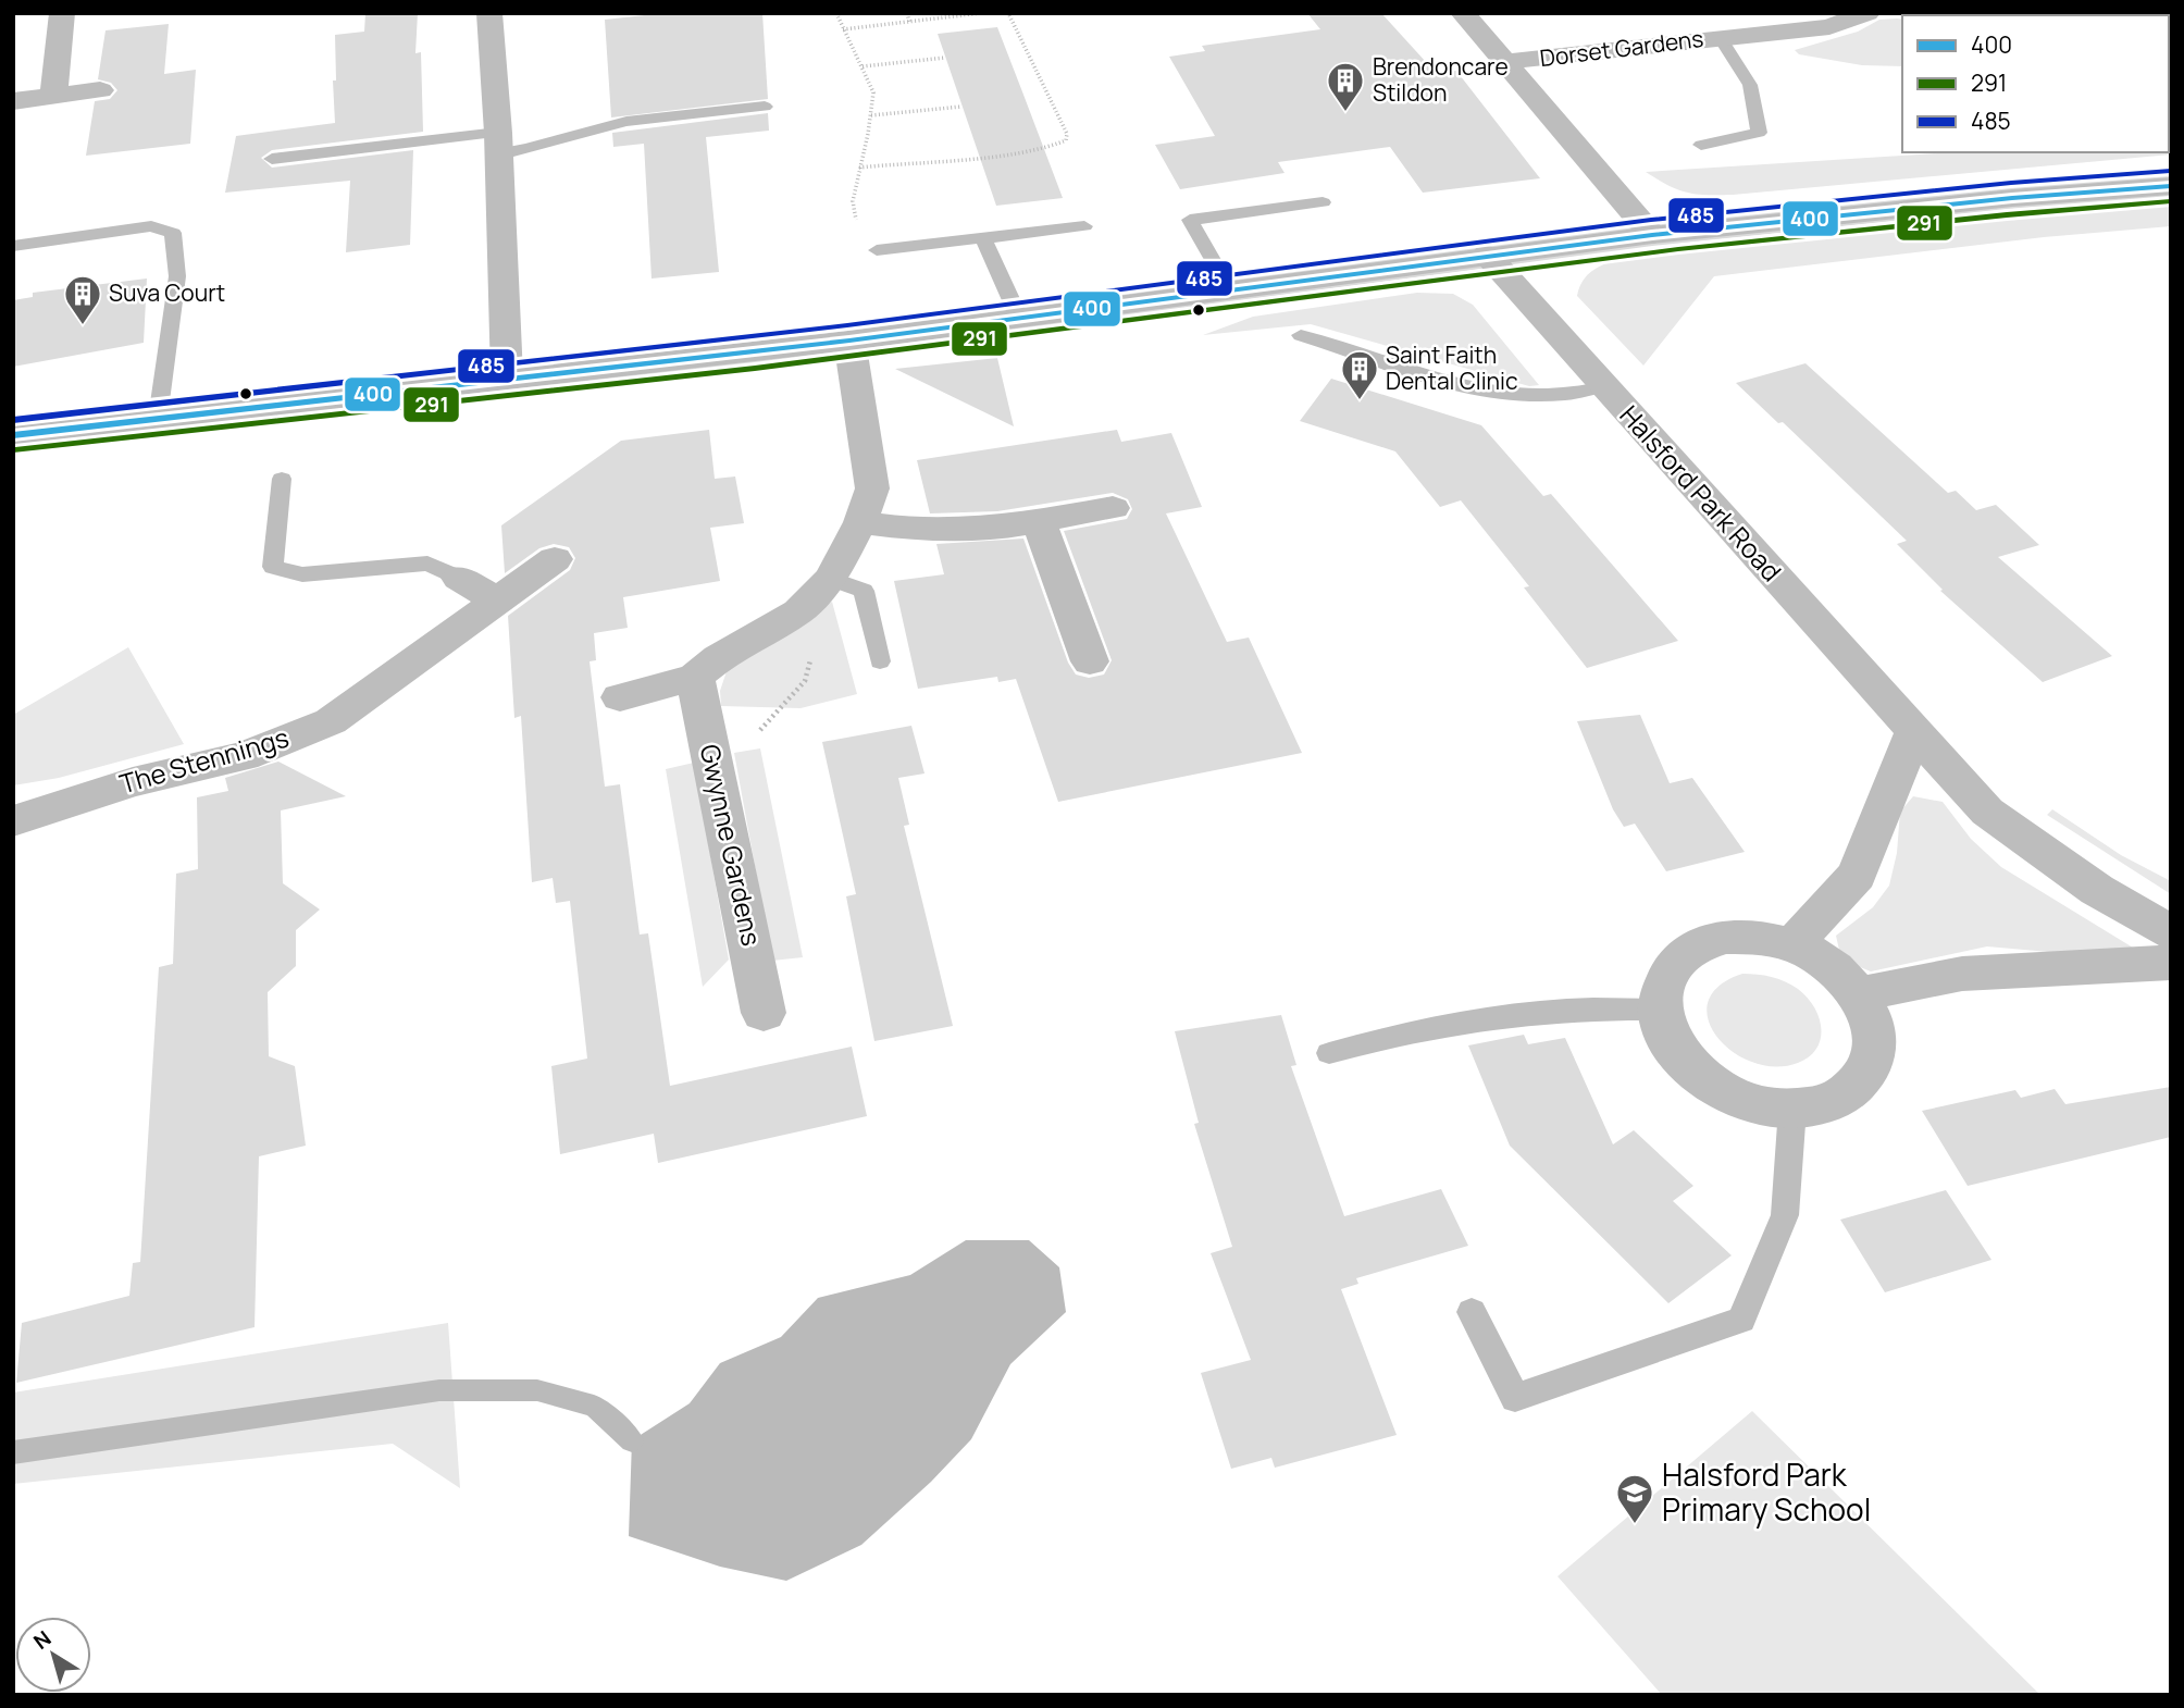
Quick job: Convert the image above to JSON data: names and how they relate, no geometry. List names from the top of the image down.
{
  "streets": {
    "main road": [
      "Dorset Gardens",
      "Halsford Park Road",
      "The Stennings",
      "Gwynne Gardens"
    ]
  },
  "places": {
    "building": ["Brendoncare Stildon", "Suva Court", "Saint Faith Dental Clinic"],
    "school or university": ["Halsford Park Primary School"]
  },
  "lines": ["transit line 485", "transit line 400", "transit line 291"],
  "legend": ["400", "291", "485"],
  "north": "top left"
}
